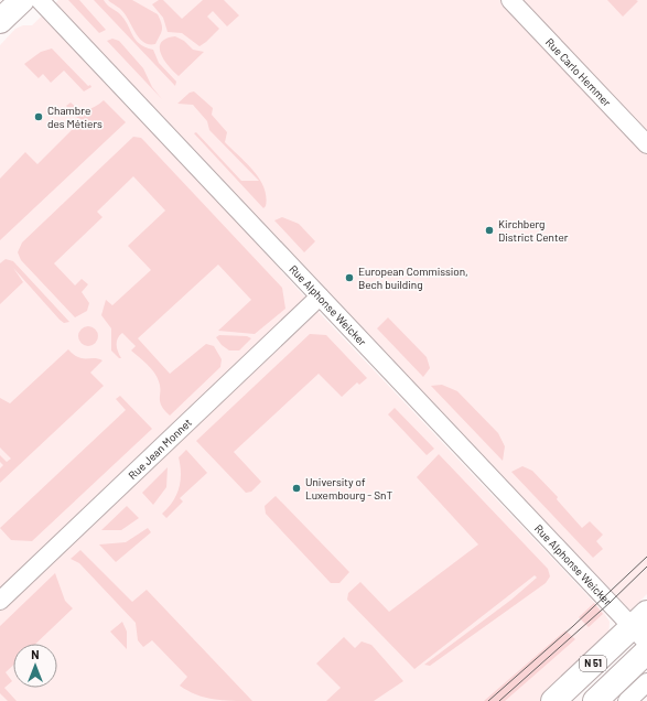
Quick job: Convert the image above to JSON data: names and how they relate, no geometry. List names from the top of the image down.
{
  "streets": {
    "main road": ["N 51"],
    "street": ["Rue Carlo Hemmer", "Rue Alphonse Weicker", "Rue Jean Monnet"]
  },
  "crossings": [
    ["Rue Alphonse Weicker", "Rue Jean Monnet"],
    ["Rue Alphonse Weicker", "N 51"]
  ],
  "places": [
    "Chambre des Métiers",
    "Kirchberg District Center",
    "European Commission, Bech building",
    "University of Luxembourg - SnT"
  ],
  "north": "top"
}
